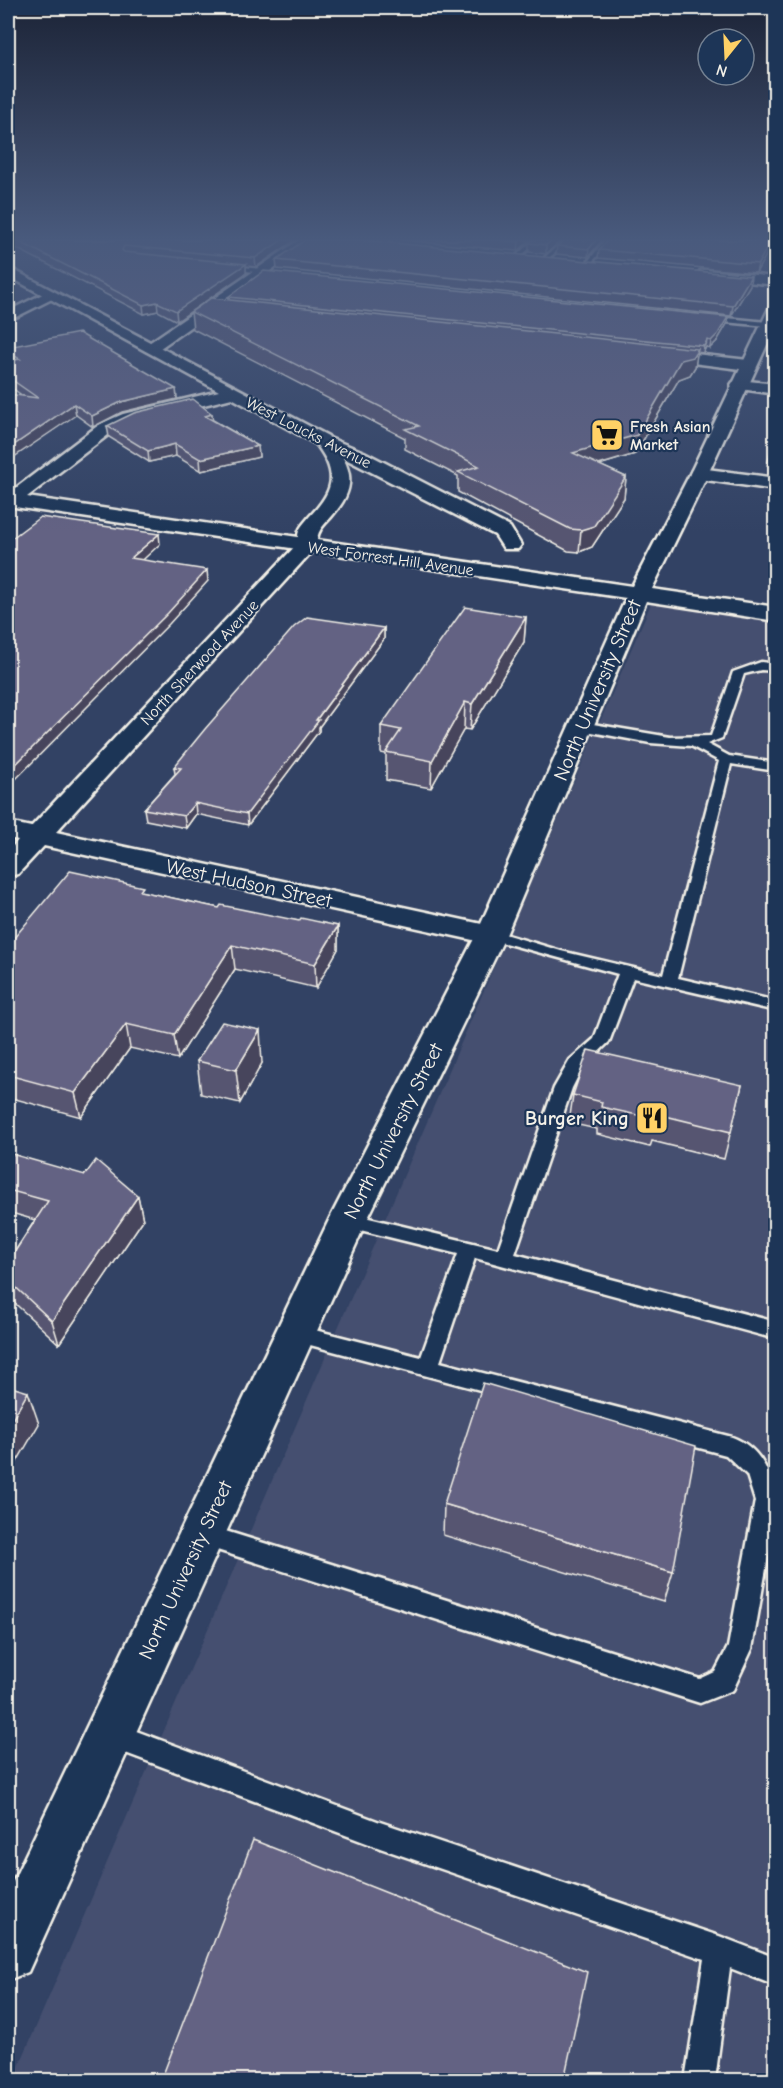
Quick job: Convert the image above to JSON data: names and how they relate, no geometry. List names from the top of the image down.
{
  "streets": {
    "street": [
      "West Loucks Avenue",
      "West Forrest Hill Avenue",
      "North Sherwood Avenue",
      "North University Street",
      "West Hudson Street"
    ]
  },
  "crossings": [
    ["West Loucks Avenue", "North Sherwood Avenue"],
    ["West Forrest Hill Avenue", "North Sherwood Avenue"],
    ["West Forrest Hill Avenue", "North University Street"],
    ["North Sherwood Avenue", "West Hudson Street"],
    ["North University Street", "West Hudson Street"]
  ],
  "places": {
    "supermarket": ["Fresh Asian Market"],
    "restaurant": ["Burger King"]
  },
  "north": "bottom"
}
